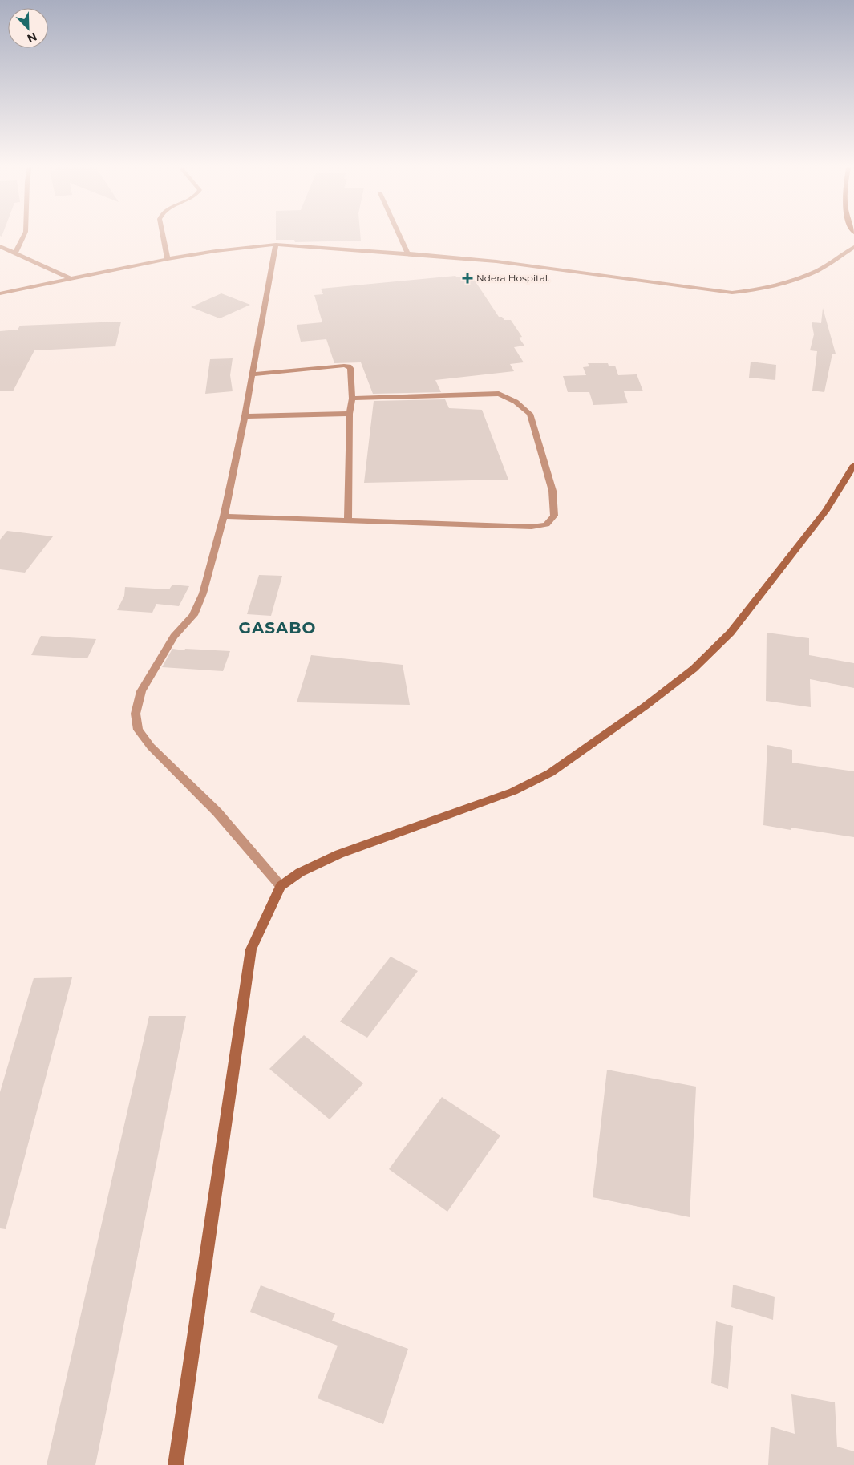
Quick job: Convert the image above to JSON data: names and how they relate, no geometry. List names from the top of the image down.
{
  "districts": ["GASABO"],
  "places": {
    "health": ["Ndera Hospital."]
  },
  "north": "bottom right"
}
